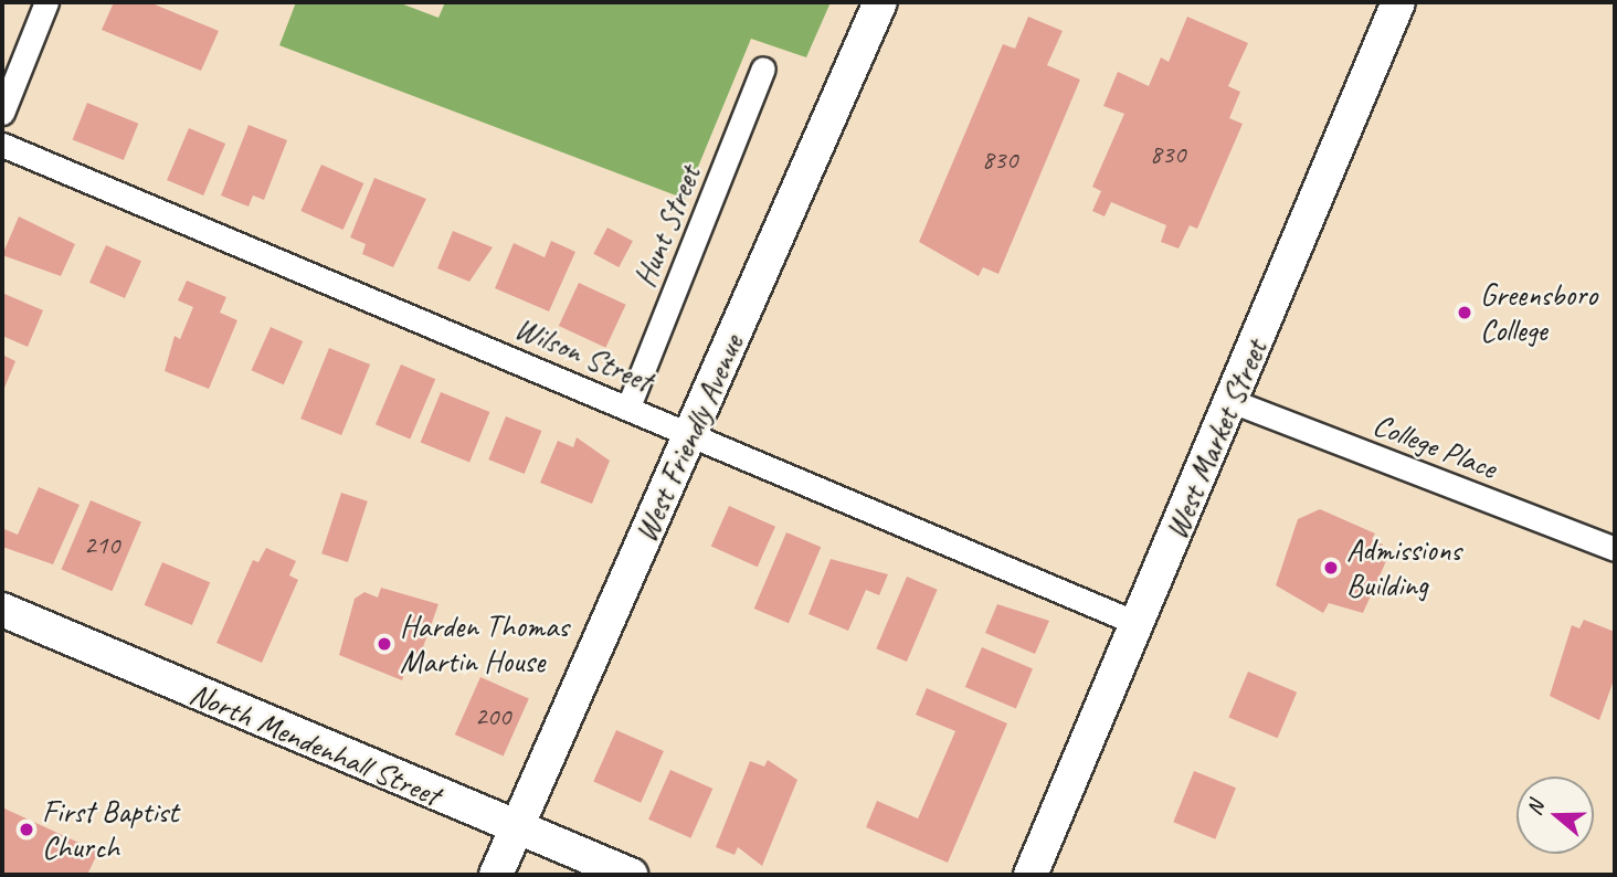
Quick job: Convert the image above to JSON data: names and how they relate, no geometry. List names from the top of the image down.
{
  "streets": {
    "main road": ["West Friendly Avenue", "West Market Street", "North Mendenhall Street"],
    "street": ["Hunt Street", "Wilson Street", "College Place"]
  },
  "crossings": [
    ["Hunt Street", "Wilson Street"],
    ["Wilson Street", "West Friendly Avenue"],
    ["Wilson Street", "West Market Street"],
    ["West Friendly Avenue", "North Mendenhall Street"],
    ["West Market Street", "College Place"]
  ],
  "places": [
    "Greensboro College",
    "Admissions Building",
    "Harden Thomas Martin House",
    "First Baptist Church"
  ],
  "house_numbers": [
    "830",
    "830",
    "210",
    "200"
  ],
  "north": "left"
}
